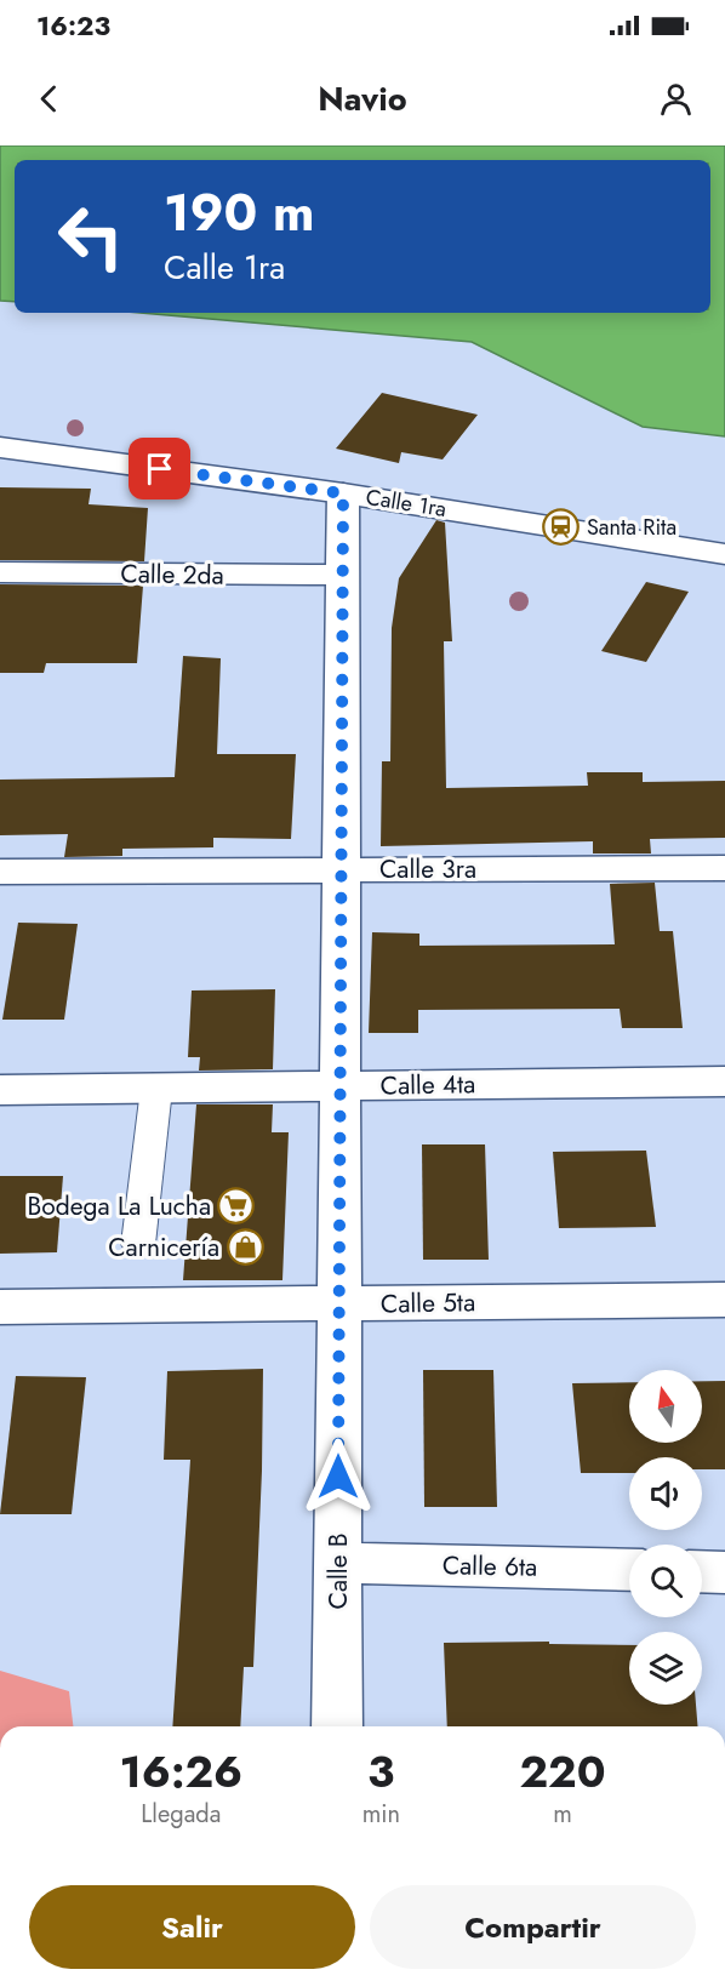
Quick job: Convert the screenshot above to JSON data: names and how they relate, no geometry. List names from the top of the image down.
{
  "streets": {
    "street": [
      "Calle 1ra",
      "Calle 2da",
      "Calle 3ra",
      "Calle 4ta",
      "Calle 5ta",
      "Calle 6ta",
      "Calle B"
    ]
  },
  "crossings": [
    ["Calle 1ra", "Calle B"],
    ["Calle 2da", "Calle B"],
    ["Calle 3ra", "Calle B"],
    ["Calle 4ta", "Calle B"],
    ["Calle 5ta", "Calle B"],
    ["Calle 6ta", "Calle B"]
  ],
  "places": {
    "station": ["Santa Rita"],
    "supermarket": ["Bodega La Lucha"],
    "shop": ["Carnicería"]
  },
  "north": "top",
  "page": {
    "status": "16:23",
    "header": "Navio",
    "turn": ["190 m", "Calle 1ra"],
    "eta": [
      "16:26",
      "Llegada",
      "3",
      "min",
      "220",
      "m"
    ],
    "buttons": ["Salir", "Compartir"]
  }
}
